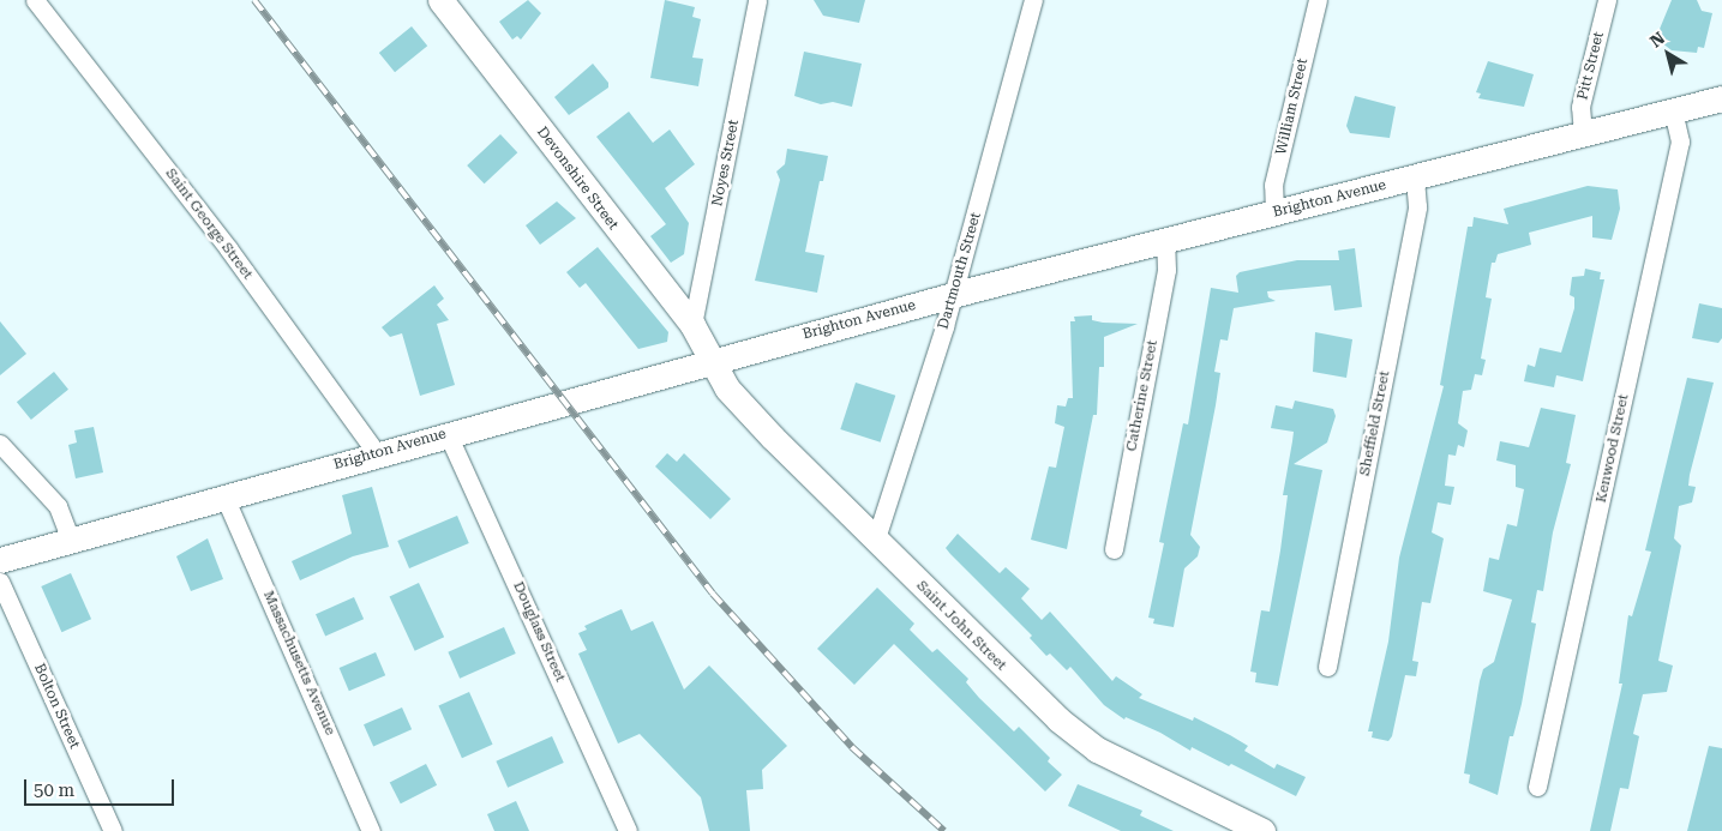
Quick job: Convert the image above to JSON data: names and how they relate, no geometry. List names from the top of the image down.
{
  "streets": {
    "main road": ["Devonshire Street", "Brighton Avenue", "Saint John Street"],
    "street": [
      "Pitt Street",
      "William Street",
      "Noyes Street",
      "Saint George Street",
      "Dartmouth Street",
      "Catherine Street",
      "Sheffield Street",
      "Kenwood Street",
      "Douglass Street",
      "Massachusetts Avenue",
      "Bolton Street"
    ]
  },
  "crossings": [
    ["Pitt Street", "Brighton Avenue"],
    ["William Street", "Brighton Avenue"],
    ["Noyes Street", "Devonshire Street"],
    ["Devonshire Street", "Brighton Avenue"],
    ["Devonshire Street", "Saint John Street"],
    ["Brighton Avenue", "Saint George Street"],
    ["Brighton Avenue", "Dartmouth Street"],
    ["Brighton Avenue", "Catherine Street"],
    ["Brighton Avenue", "Sheffield Street"],
    ["Brighton Avenue", "Kenwood Street"],
    ["Brighton Avenue", "Saint John Street"],
    ["Brighton Avenue", "Douglass Street"],
    ["Brighton Avenue", "Massachusetts Avenue"],
    ["Dartmouth Street", "Saint John Street"]
  ],
  "scale_bar": "50 m",
  "north": "top left"
}
